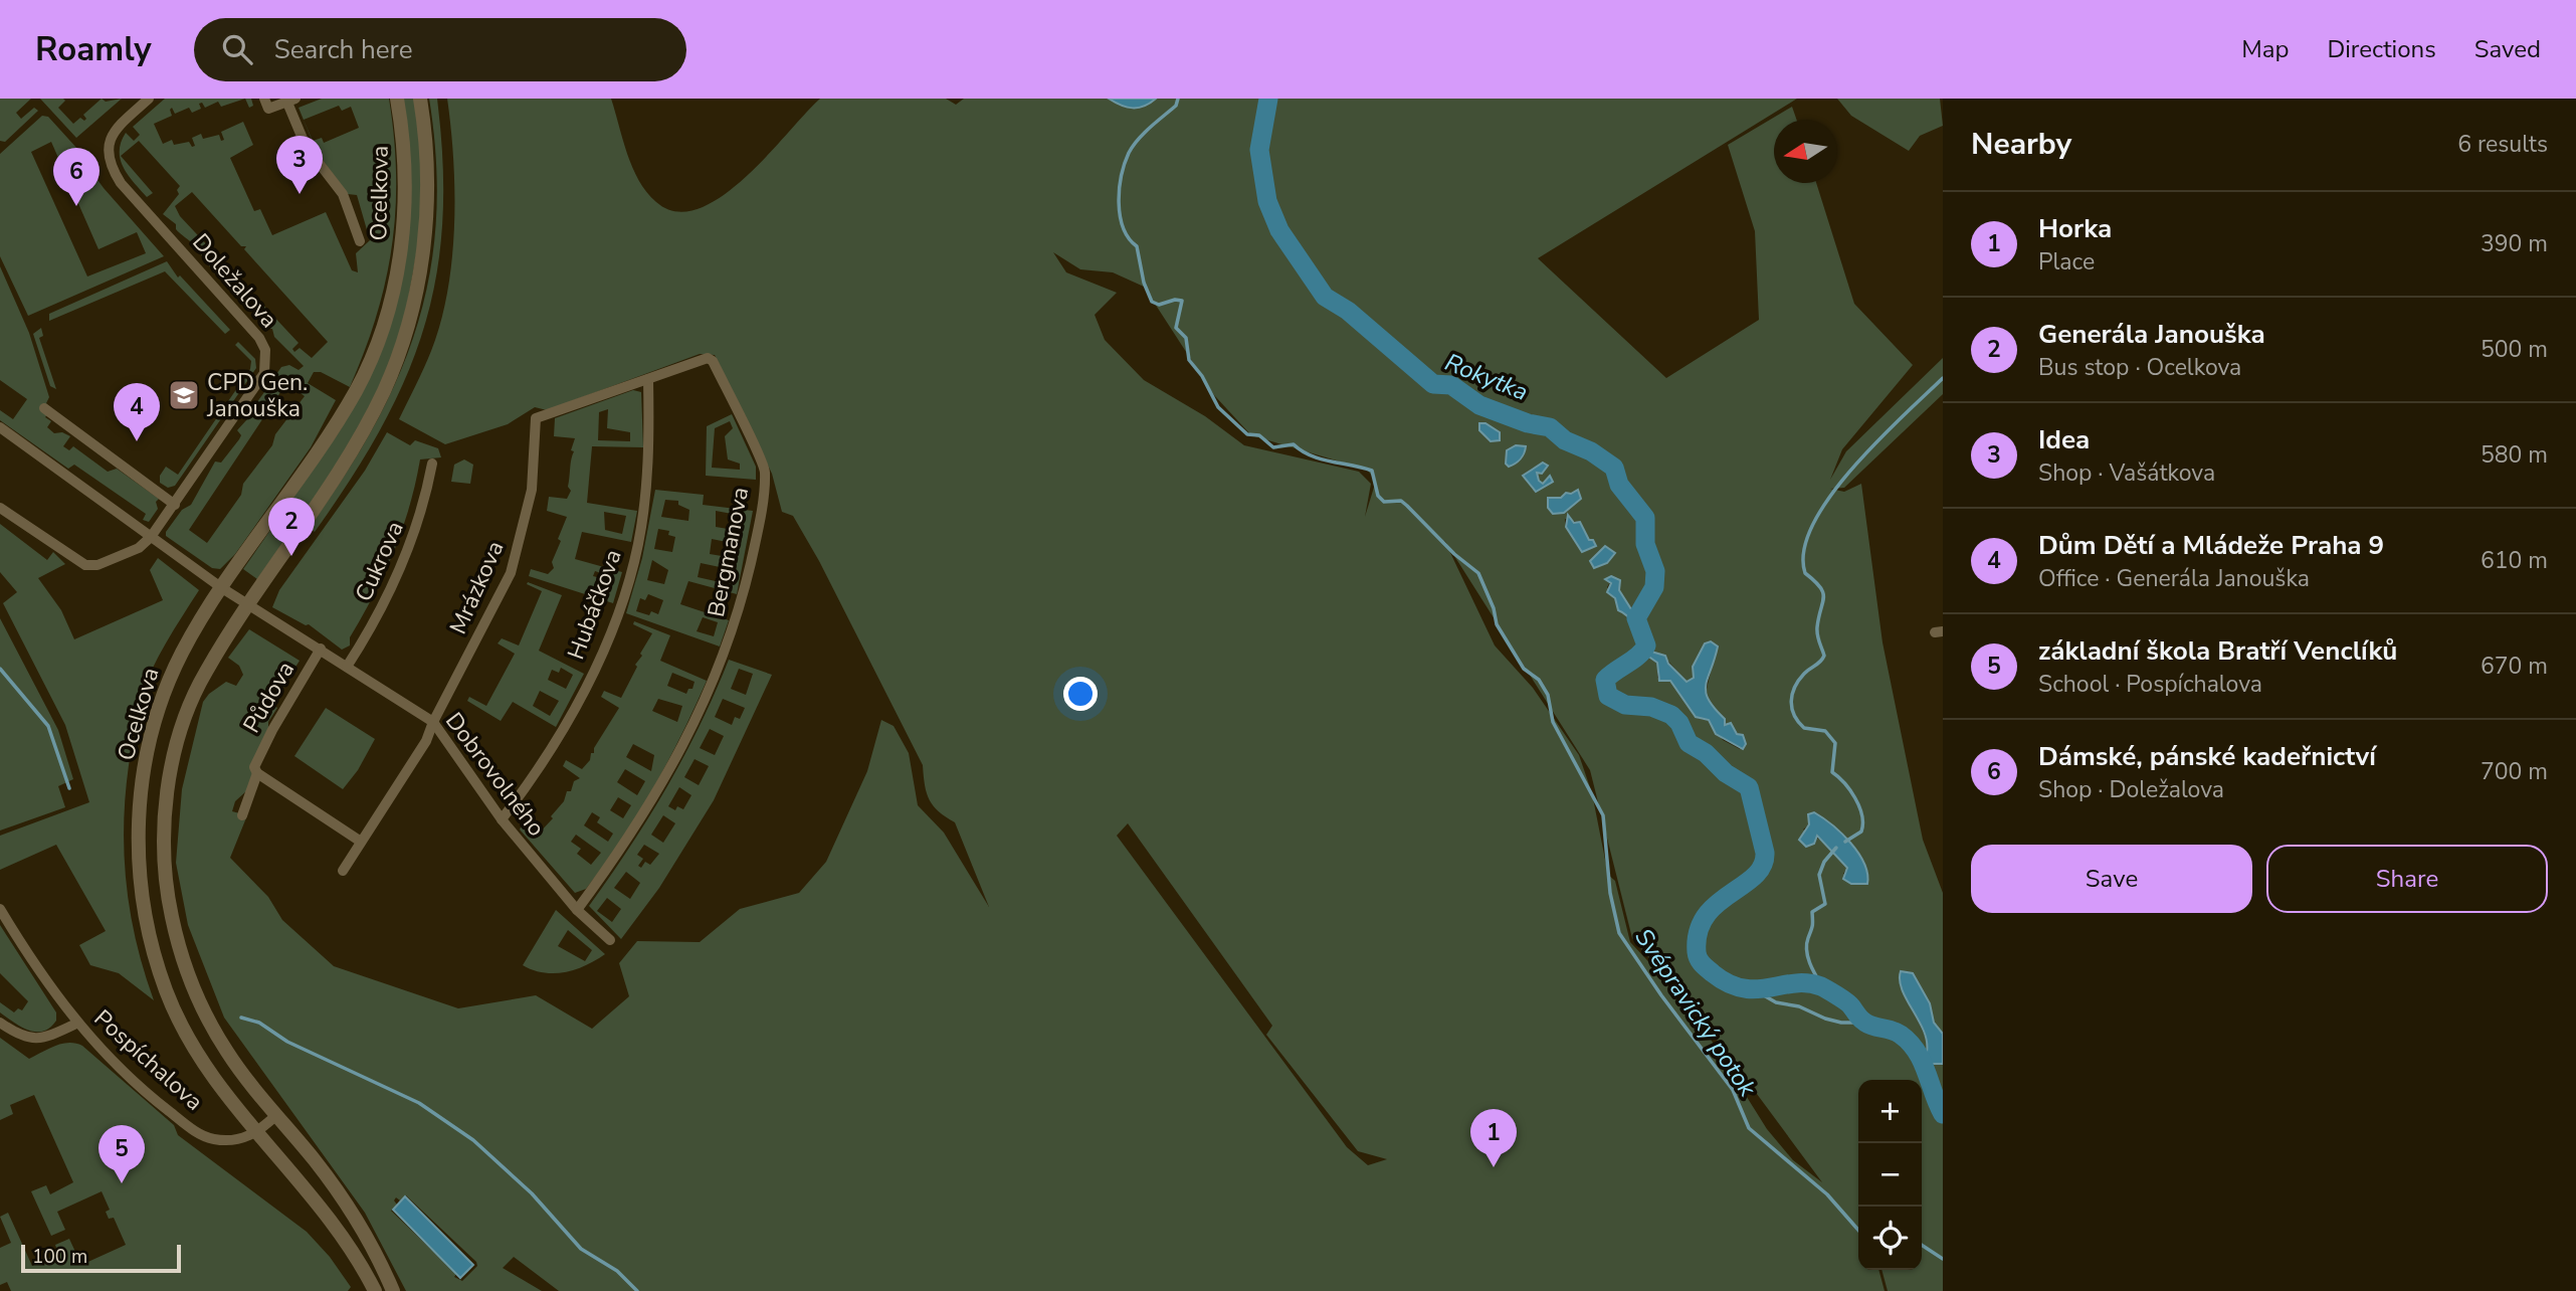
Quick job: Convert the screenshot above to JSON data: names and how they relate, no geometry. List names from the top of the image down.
{
  "streets": {
    "street": [
      "Ocelkova",
      "Doležalova",
      "Bergmanova",
      "Cukrova",
      "Mrázkova",
      "Hubáčkova",
      "Půdova",
      "Dobrovolného",
      "Pospíchalova"
    ]
  },
  "crossings": [
    ["Ocelkova", "Dobrovolného"],
    ["Ocelkova", "Pospíchalova"],
    ["Doležalova", "Dobrovolného"],
    ["Bergmanova", "Mrázkova"],
    ["Bergmanova", "Hubáčkova"],
    ["Bergmanova", "Dobrovolného"],
    ["Cukrova", "Dobrovolného"],
    ["Mrázkova", "Dobrovolného"],
    ["Hubáčkova", "Dobrovolného"],
    ["Půdova", "Dobrovolného"]
  ],
  "water": ["Rokytka", "Svépravický potok"],
  "places": {
    "school or university": ["CPD Gen. Janouška"]
  },
  "scale_bar": "100 m",
  "north": "left",
  "page": {
    "header": "Roamly",
    "search": "Search here",
    "nav": ["Map", "Directions", "Saved"],
    "heading": ["Nearby", "6 results"],
    "pins": [
      "3",
      "6",
      "4",
      "2",
      "1",
      "5"
    ],
    "list": [
      {
        "mark": "1",
        "name": "Horka",
        "note": "Place",
        "value": "390 m"
      },
      {
        "mark": "2",
        "name": "Generála Janouška",
        "note": "Bus stop · Ocelkova",
        "value": "500 m"
      },
      {
        "mark": "3",
        "name": "Idea",
        "note": "Shop · Vašátkova",
        "value": "580 m"
      },
      {
        "mark": "4",
        "name": "Dům Dětí a Mládeže Praha 9",
        "note": "Office · Generála Janouška",
        "value": "610 m"
      },
      {
        "mark": "5",
        "name": "základní škola Bratří Venclíků",
        "note": "School · Pospíchalova",
        "value": "670 m"
      },
      {
        "mark": "6",
        "name": "Dámské, pánské kadeřnictví",
        "note": "Shop · Doležalova",
        "value": "700 m"
      }
    ],
    "buttons": ["Save", "Share"],
    "map_buttons": ["+", "−"],
    "scale": "100 m"
  }
}
